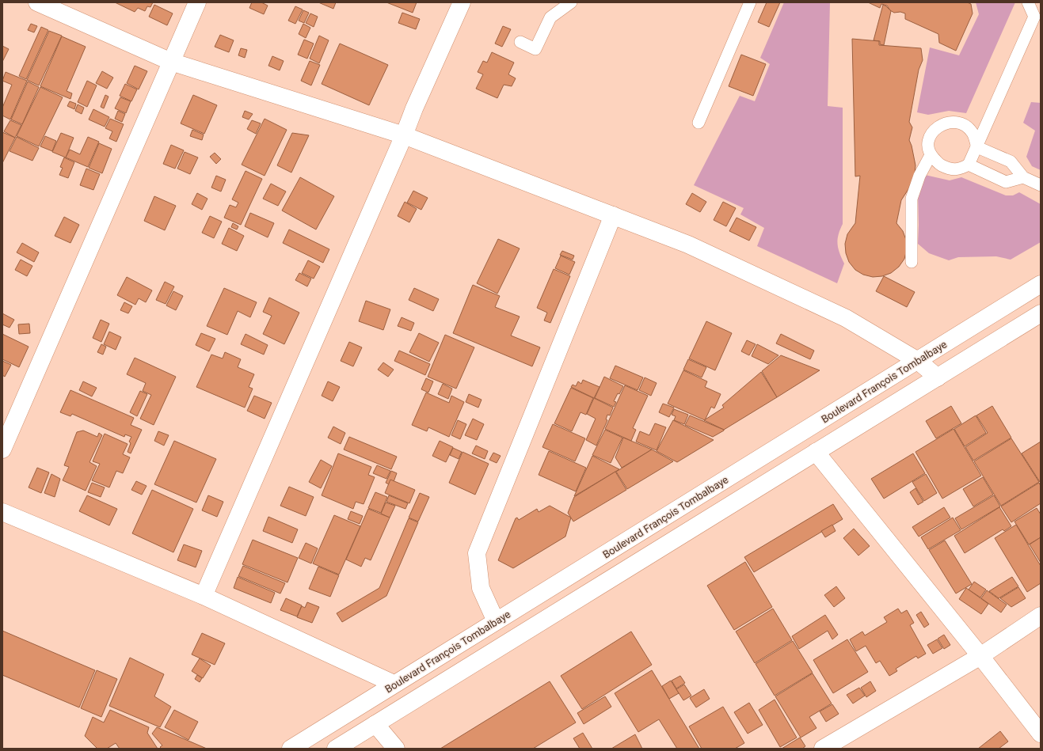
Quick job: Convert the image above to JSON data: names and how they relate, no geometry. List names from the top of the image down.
{
  "streets": {
    "street": ["Boulevard François Tombalbaye"]
  }
}
